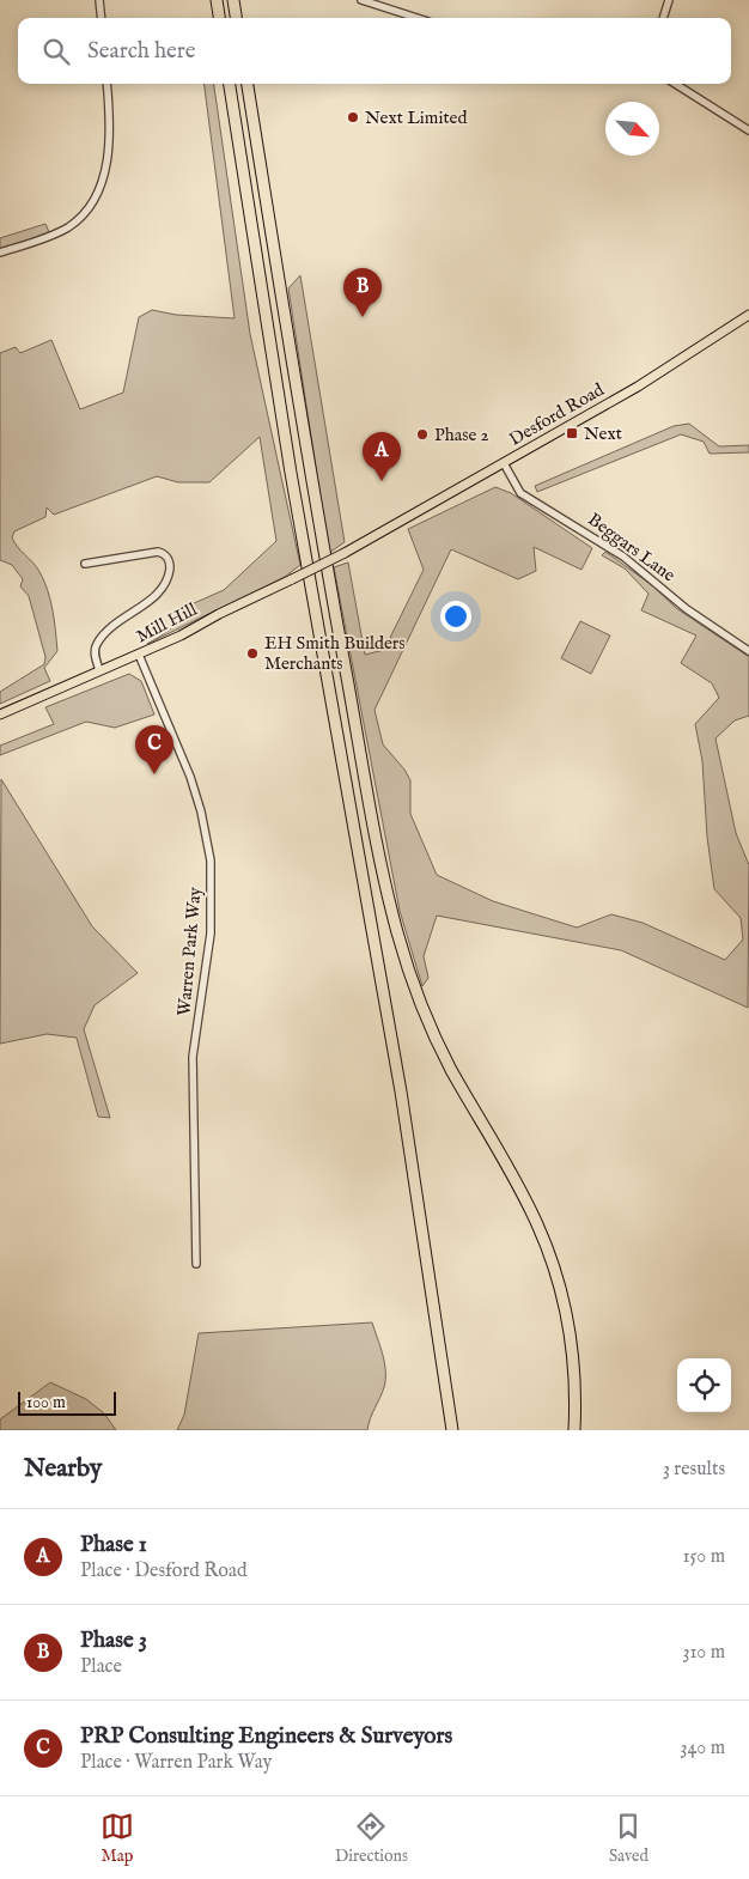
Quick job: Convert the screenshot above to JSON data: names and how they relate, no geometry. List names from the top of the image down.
{
  "streets": {
    "main road": ["Desford Road", "Mill Hill"],
    "street": ["Beggars Lane", "Warren Park Way"]
  },
  "crossings": [
    ["Desford Road", "Beggars Lane"],
    ["Desford Road", "Mill Hill"],
    ["Mill Hill", "Warren Park Way"]
  ],
  "places": {
    "other": ["Next Limited", "Phase 2", "EH Smith Builders Merchants"],
    "transit": ["Next"]
  },
  "scale_bar": "100 m",
  "north": "bottom right",
  "page": {
    "search": "Search here",
    "pins": ["B", "A", "C"],
    "scale": "100 m",
    "heading": ["Nearby", "3 results"],
    "list": [
      {
        "mark": "A",
        "name": "Phase 1",
        "note": "Place · Desford Road",
        "value": "150 m"
      },
      {
        "mark": "B",
        "name": "Phase 3",
        "note": "Place",
        "value": "310 m"
      },
      {
        "mark": "C",
        "name": "PRP Consulting Engineers & Surveyors",
        "note": "Place · Warren Park Way",
        "value": "340 m"
      }
    ],
    "nav": ["Map", "Directions", "Saved"]
  }
}
